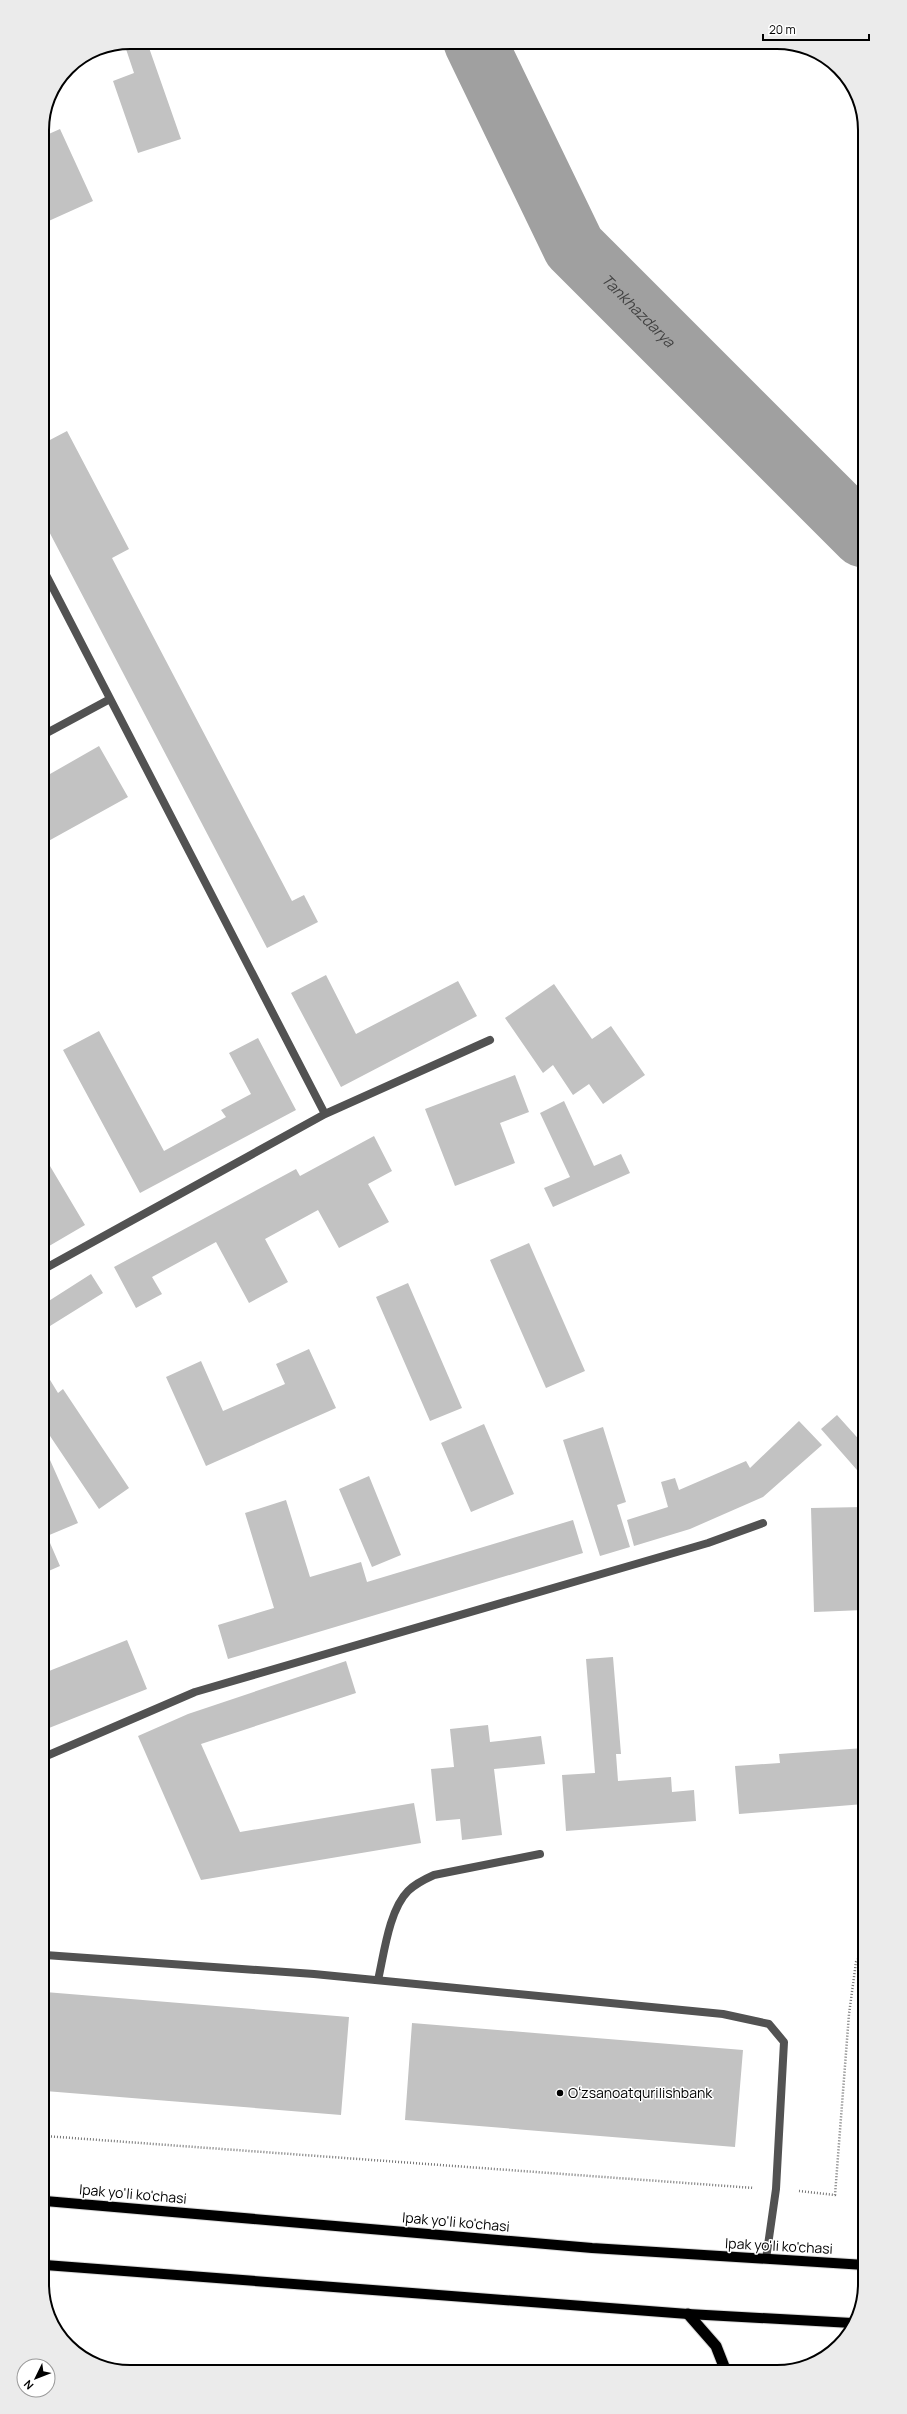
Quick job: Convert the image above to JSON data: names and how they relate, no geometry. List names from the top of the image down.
{
  "streets": {
    "main road": ["Ipak yo'li ko'chasi"]
  },
  "water": ["Tankhazdarya"],
  "places": ["Oʻzsanoatqurilishbank"],
  "scale_bar": "20 m",
  "north": "bottom left"
}
